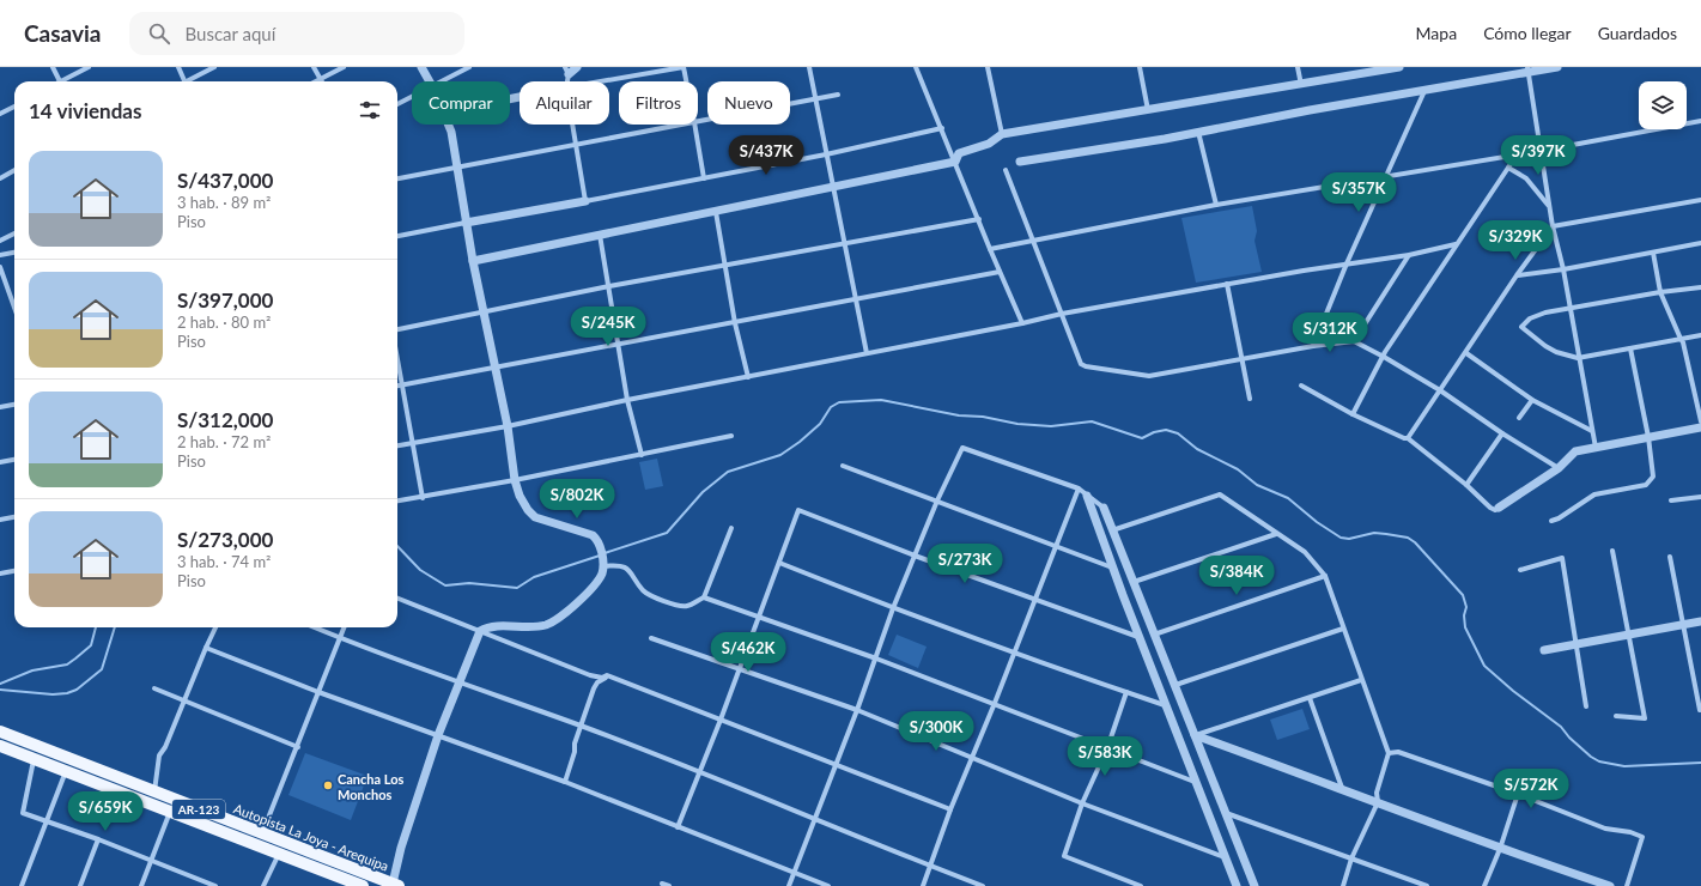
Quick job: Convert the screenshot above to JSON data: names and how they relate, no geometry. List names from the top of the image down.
{
  "streets": {
    "main road": ["AR-123", "Autopista La Joya - Arequipa"]
  },
  "places": ["Cancha Los Monchos"],
  "page": {
    "header": "Casavia",
    "search": "Buscar aquí",
    "nav": ["Mapa", "Cómo llegar", "Guardados"],
    "chip": [
      "Comprar",
      "Alquilar",
      "Filtros",
      "Nuevo"
    ],
    "heading": "14 viviendas",
    "price": [
      "S/437K",
      "S/397K",
      "S/357K",
      "S/329K",
      "S/245K",
      "S/312K",
      "S/802K",
      "S/273K",
      "S/384K",
      "S/462K",
      "S/300K",
      "S/583K",
      "S/572K",
      "S/659K"
    ],
    "list": [
      {
        "name": "S/437,000",
        "note": "3 hab. · 89 m² · Piso"
      },
      {
        "name": "S/397,000",
        "note": "2 hab. · 80 m² · Piso"
      },
      {
        "name": "S/312,000",
        "note": "2 hab. · 72 m² · Piso"
      },
      {
        "name": "S/273,000",
        "note": "3 hab. · 74 m² · Piso"
      }
    ]
  }
}
